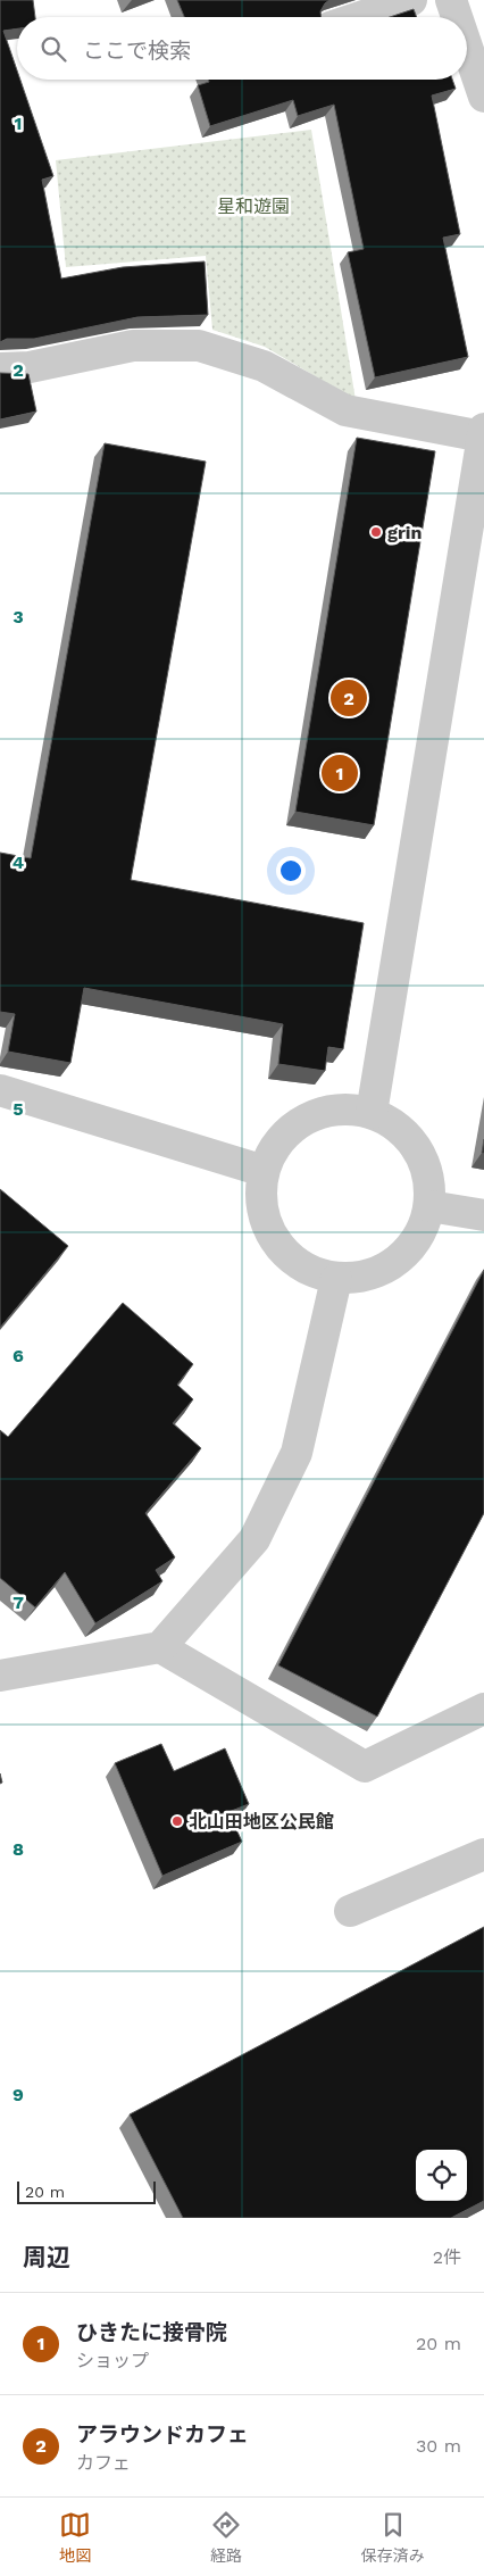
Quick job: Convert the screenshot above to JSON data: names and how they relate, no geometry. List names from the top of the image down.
{
  "parks": ["星和遊園"],
  "places": ["grin", "北山田地区公民館"],
  "scale_bar": "20 m",
  "page": {
    "search": "ここで検索",
    "pins": ["2", "1"],
    "scale": "20 m",
    "heading": ["周辺", "2件"],
    "list": [
      {
        "mark": "1",
        "name": "ひきたに接骨院",
        "note": "ショップ",
        "value": "20 m"
      },
      {
        "mark": "2",
        "name": "アラウンドカフェ",
        "note": "カフェ",
        "value": "30 m"
      }
    ],
    "nav": ["地図", "経路", "保存済み"]
  },
  "grid": {
    "rows": [
      "1",
      "2",
      "3",
      "4",
      "5",
      "6",
      "7",
      "8",
      "9"
    ]
  }
}
